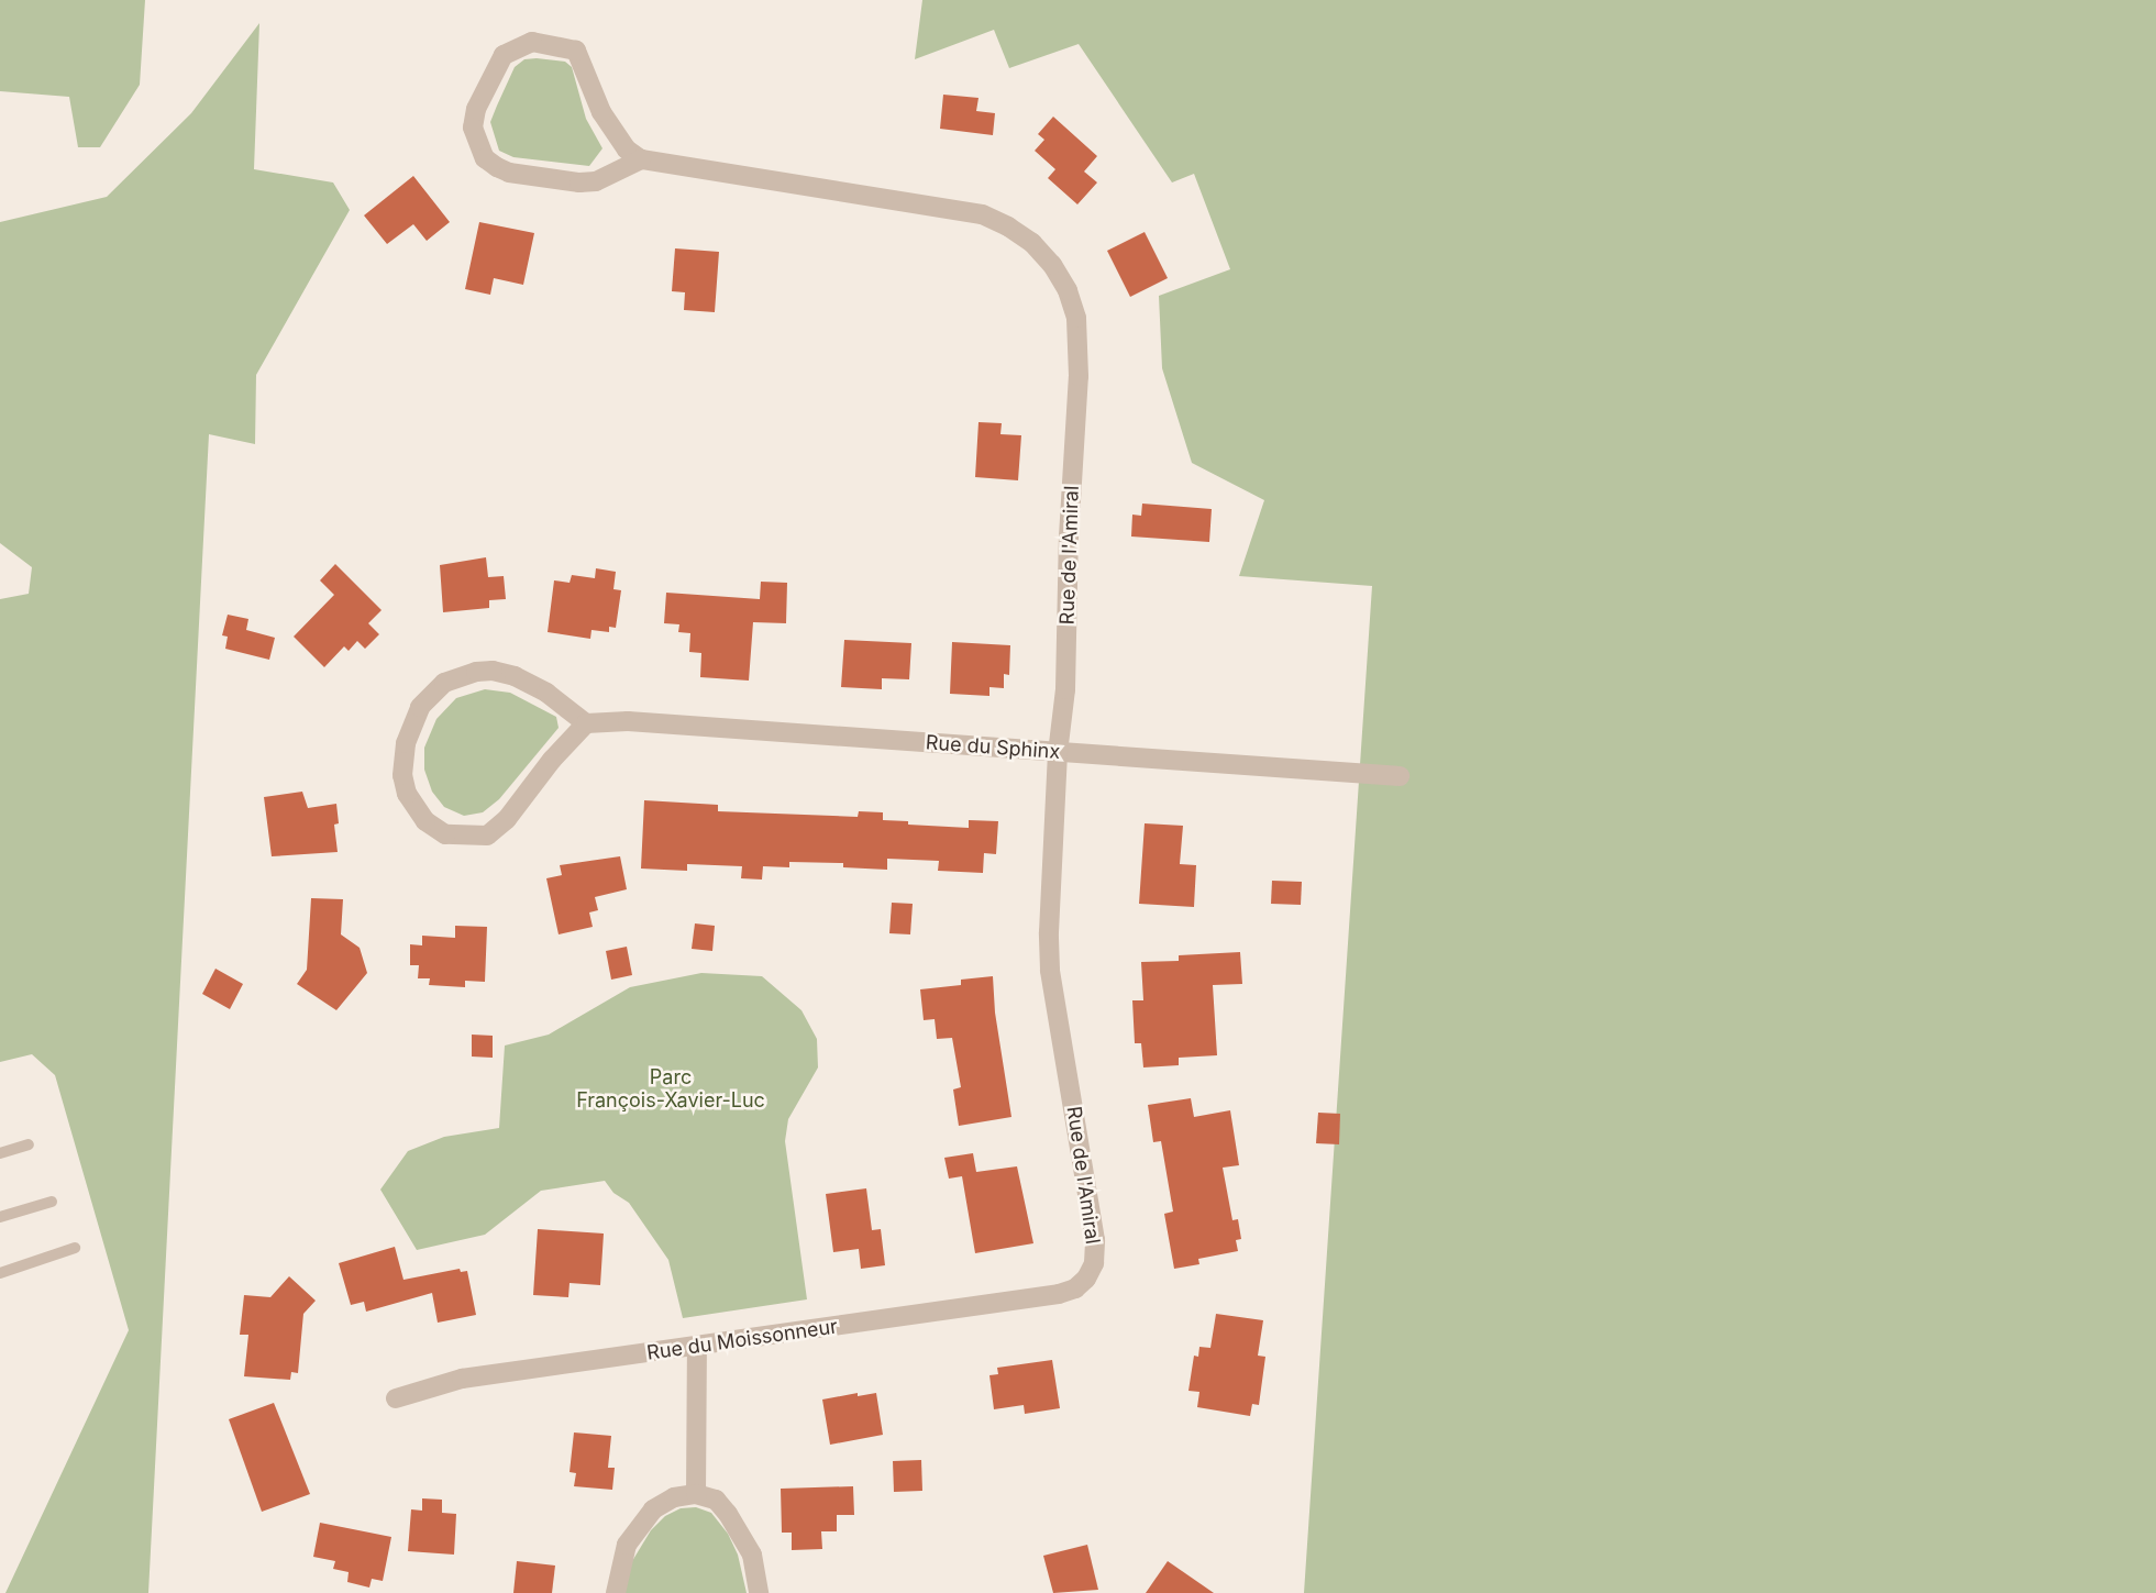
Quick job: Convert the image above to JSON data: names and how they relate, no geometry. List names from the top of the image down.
{
  "streets": {
    "street": ["Rue de l'Amiral", "Rue du Sphinx", "Rue du Moissonneur"]
  },
  "crossings": [
    ["Rue de l'Amiral", "Rue du Sphinx"],
    ["Rue de l'Amiral", "Rue du Moissonneur"]
  ],
  "parks": ["Parc François-Xavier-Luc"]
}
